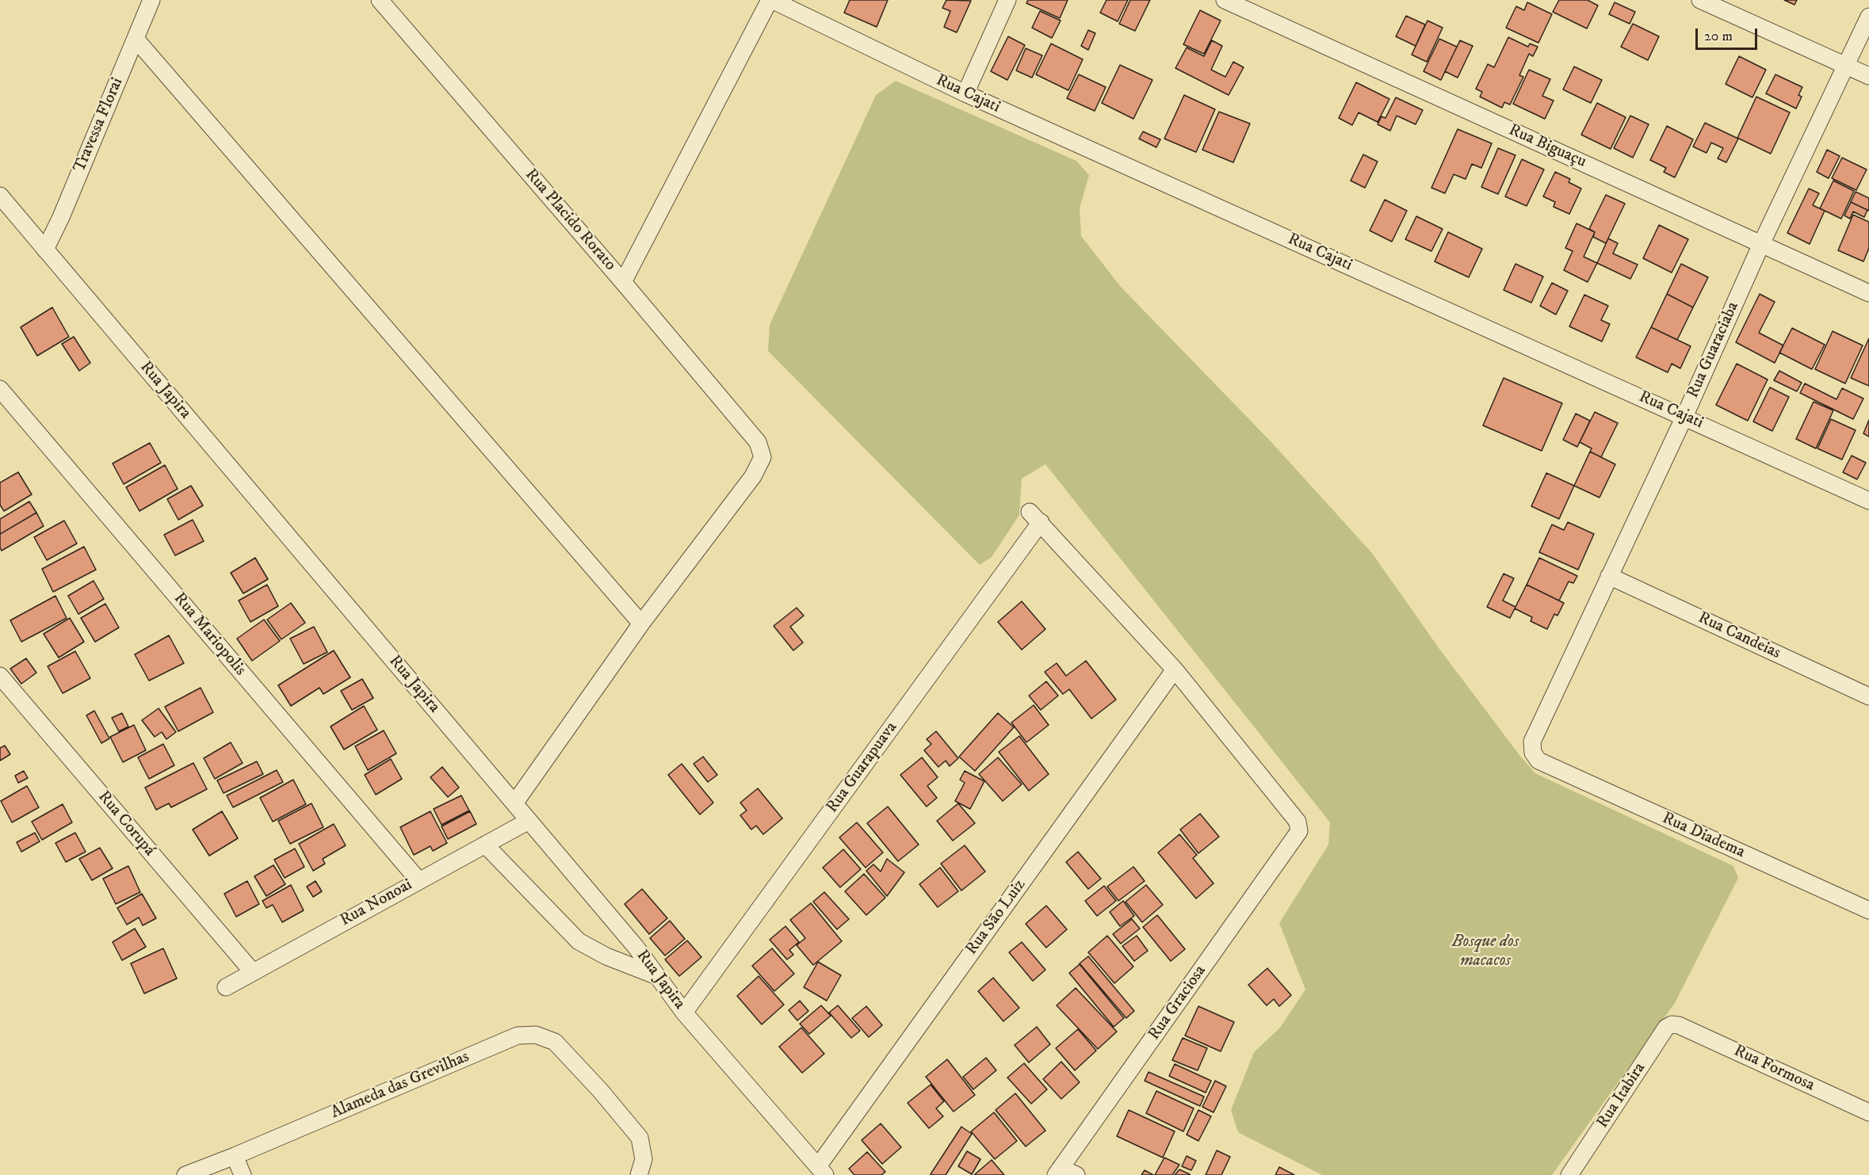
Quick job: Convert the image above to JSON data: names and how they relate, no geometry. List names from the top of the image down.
{
  "streets": {
    "street": [
      "Rua Cajati",
      "Travessa Florai",
      "Rua Biguaçu",
      "Rua Placido Rorato",
      "Rua Guaraciaba",
      "Rua Japira",
      "Rua Mariopolis",
      "Rua Candeias",
      "Rua Guarapuava",
      "Rua Corupá",
      "Rua Diadema",
      "Rua Nonoai",
      "Rua São Luiz",
      "Rua Graciosa",
      "Rua Formosa",
      "Alameda das Grevilhas",
      "Rua Itabira"
    ]
  },
  "crossings": [
    ["Rua Cajati", "Rua Guaraciaba"],
    ["Travessa Florai", "Rua Japira"],
    ["Rua Biguaçu", "Rua Guaraciaba"],
    ["Rua Guaraciaba", "Rua Candeias"],
    ["Rua Guaraciaba", "Rua Diadema"],
    ["Rua Japira", "Rua Guarapuava"],
    ["Rua Japira", "Rua Nonoai"],
    ["Rua Japira", "Rua São Luiz"],
    ["Rua Mariopolis", "Rua Nonoai"],
    ["Rua Guarapuava", "Rua São Luiz"],
    ["Rua Guarapuava", "Rua Graciosa"],
    ["Rua Corupá", "Rua Nonoai"],
    ["Rua São Luiz", "Rua Graciosa"],
    ["Rua Formosa", "Rua Itabira"]
  ],
  "parks": ["Bosque dos macacos"],
  "scale_bar": "20 m"
}
